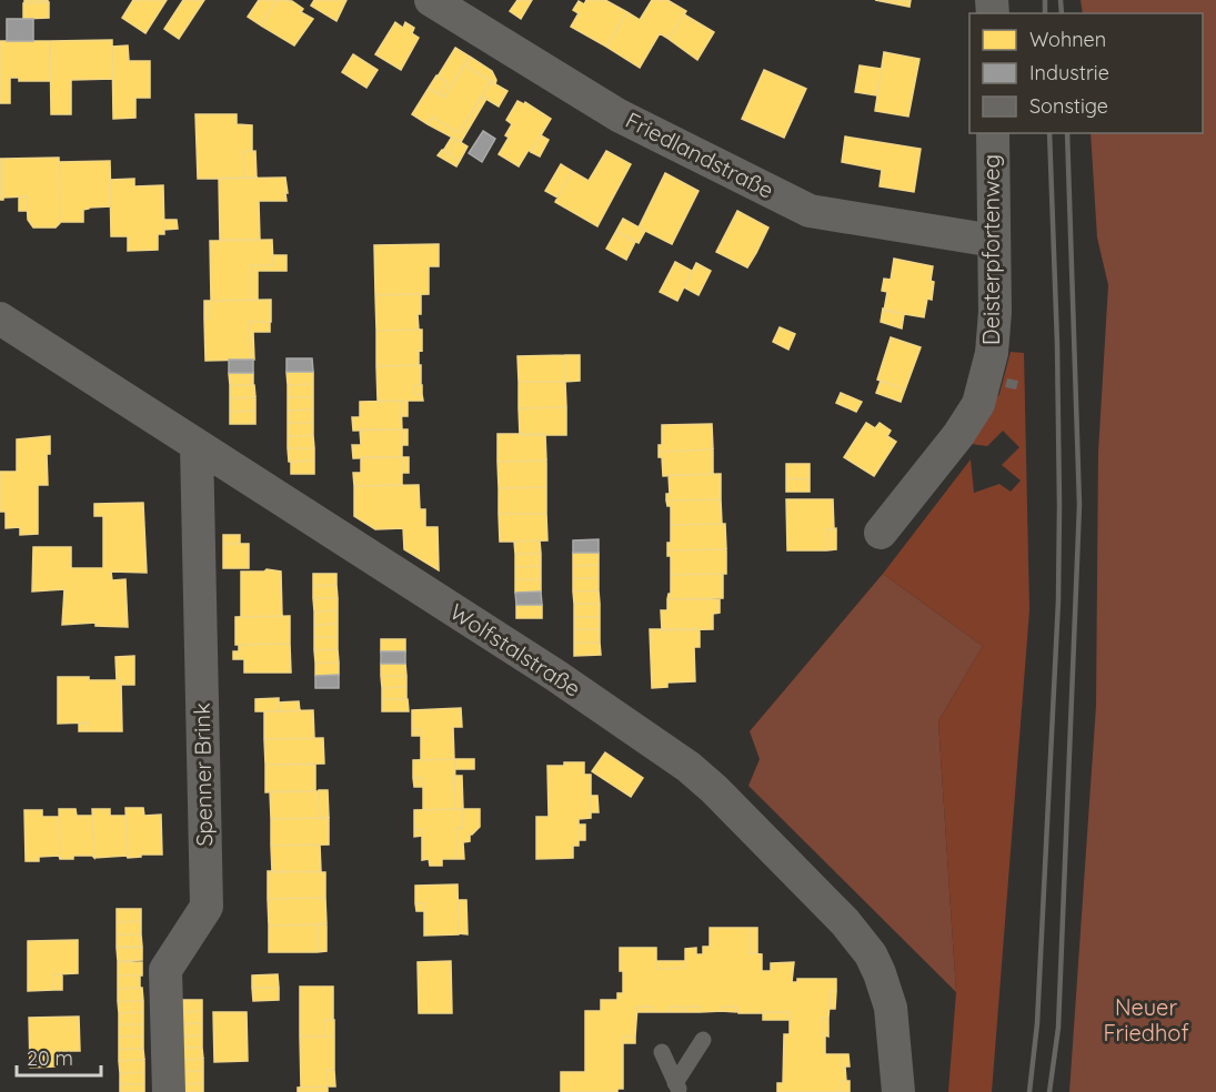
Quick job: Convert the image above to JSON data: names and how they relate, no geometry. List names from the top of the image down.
{
  "streets": {
    "street": [
      "Friedlandstraße",
      "Deisterpfortenweg",
      "Wolfstalstraße",
      "Spenner Brink"
    ]
  },
  "crossings": [
    ["Friedlandstraße", "Deisterpfortenweg"],
    ["Wolfstalstraße", "Spenner Brink"]
  ],
  "parks": ["Neuer Friedhof"],
  "legend": ["Wohnen", "Industrie", "Sonstige"],
  "scale_bar": "20 m"
}
